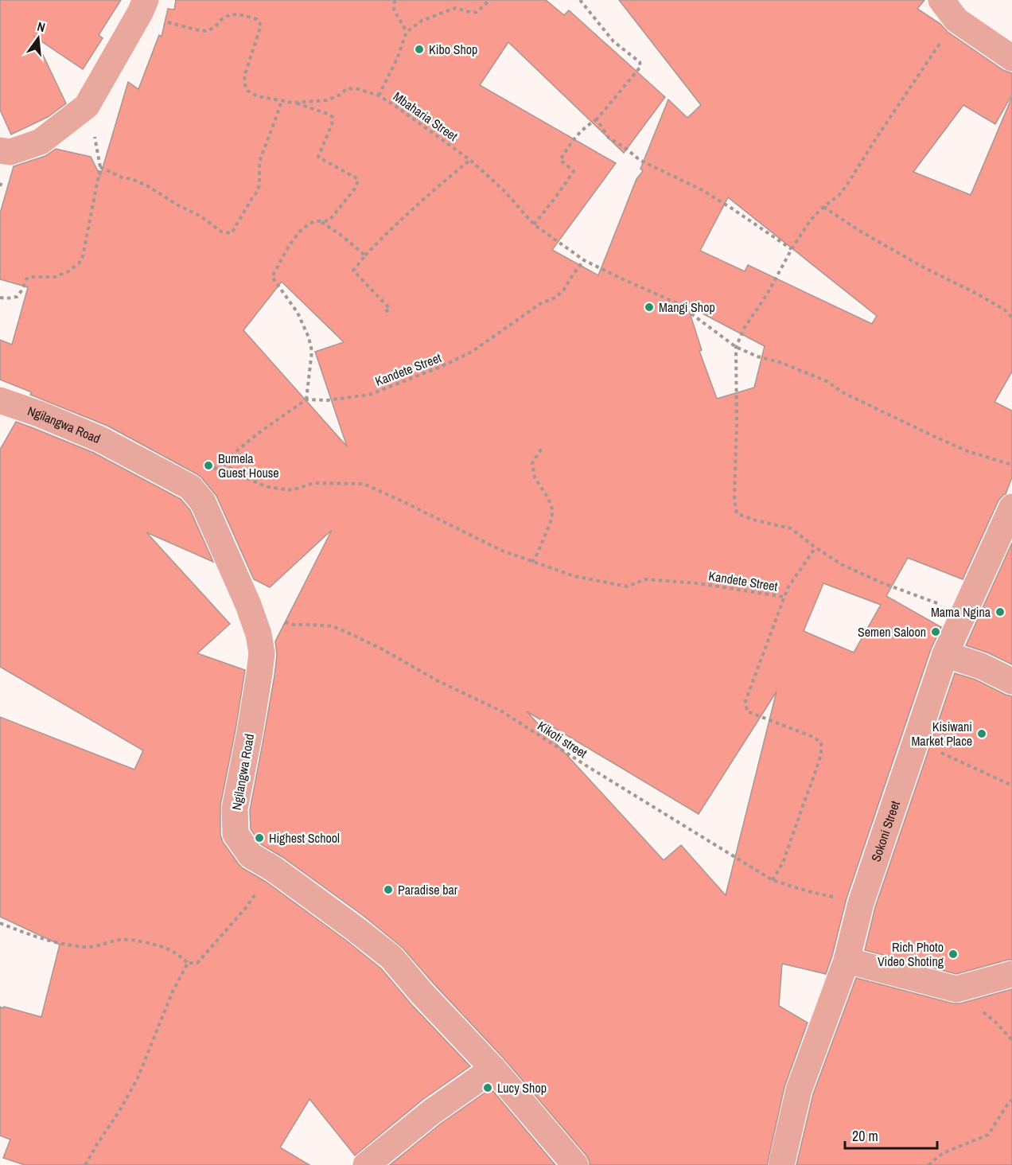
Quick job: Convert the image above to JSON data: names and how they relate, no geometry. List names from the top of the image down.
{
  "streets": {
    "street": ["Ngilangwa Road", "Sokoni Street"],
    "path": ["Mbaharia Street", "Kandete Street", "Kikoti street"]
  },
  "crossings": [
    ["Mbaharia Street", "Kandete Street"],
    ["Ngilangwa Road", "Kikoti street"],
    ["Kikoti street", "Sokoni Street"]
  ],
  "places": [
    "Kibo Shop",
    "Mangi Shop",
    "Bumela Guest House",
    "Mama Ngina",
    "Semen Saloon",
    "Kisiwani Market Place",
    "Highest School",
    "Paradise bar",
    "Rich Photo Video Shoting",
    "Lucy Shop"
  ],
  "scale_bar": "20 m",
  "north": "top"
}
